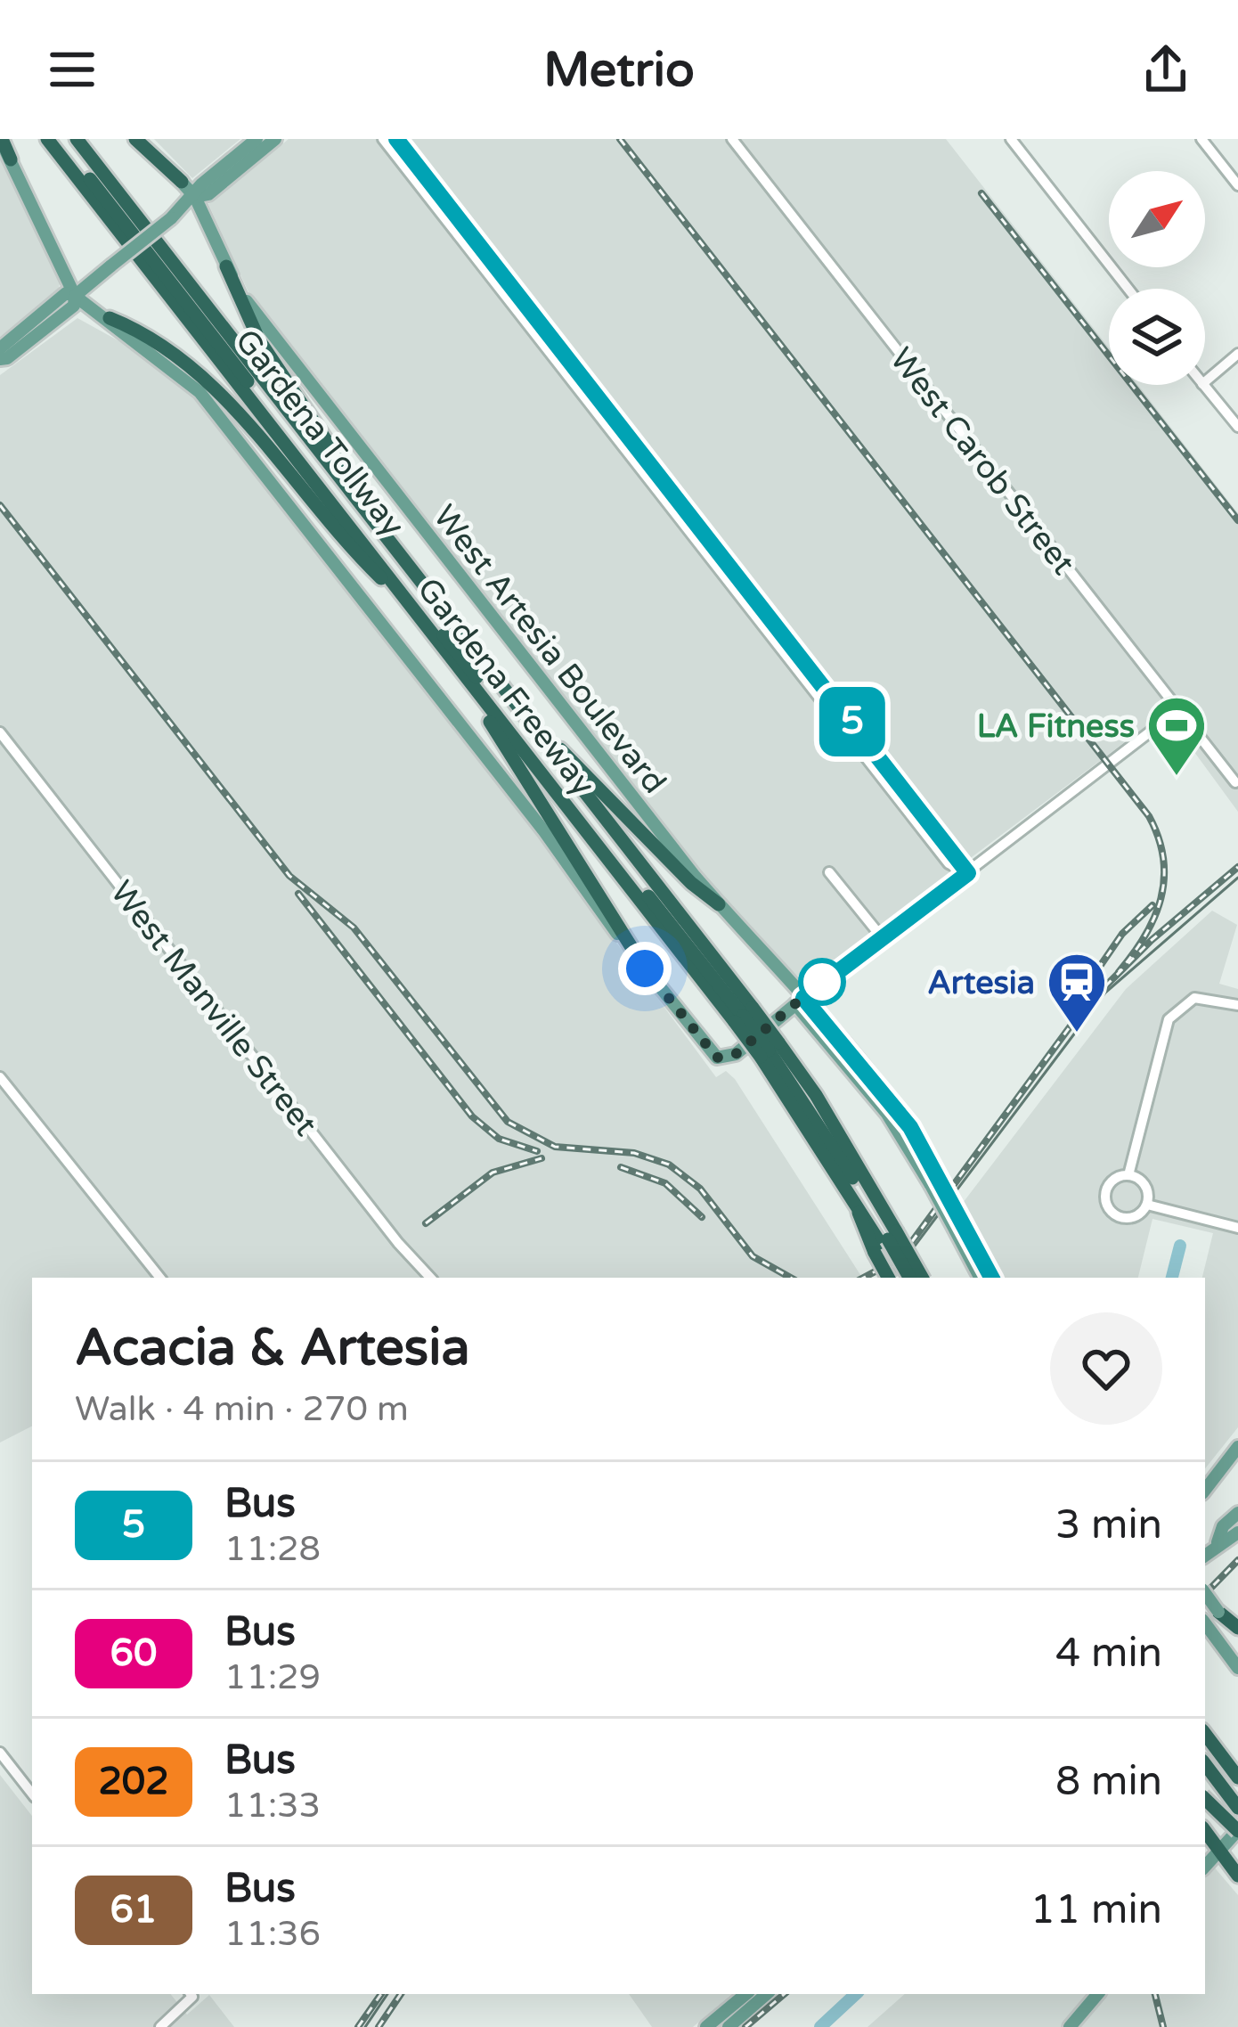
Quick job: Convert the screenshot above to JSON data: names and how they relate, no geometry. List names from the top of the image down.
{
  "streets": {
    "highway": ["Gardena Tollway", "Gardena Freeway"],
    "main road": ["West Artesia Boulevard"],
    "street": ["West Carob Street", "West Manville Street"]
  },
  "crossings": [
    ["Gardena Tollway", "Gardena Freeway"]
  ],
  "places": {
    "sports": ["LA Fitness"],
    "station": ["Artesia"]
  },
  "lines": ["bus line 5"],
  "north": "top right",
  "page": {
    "header": "Metrio",
    "on_map": "5",
    "heading": ["Acacia & Artesia", "Walk · 4 min · 270 m"],
    "list": [
      {
        "mark": "5",
        "name": "Bus",
        "note": "11:28",
        "value": "3 min"
      },
      {
        "mark": "60",
        "name": "Bus",
        "note": "11:29",
        "value": "4 min"
      },
      {
        "mark": "202",
        "name": "Bus",
        "note": "11:33",
        "value": "8 min"
      },
      {
        "mark": "61",
        "name": "Bus",
        "note": "11:36",
        "value": "11 min"
      }
    ]
  }
}
